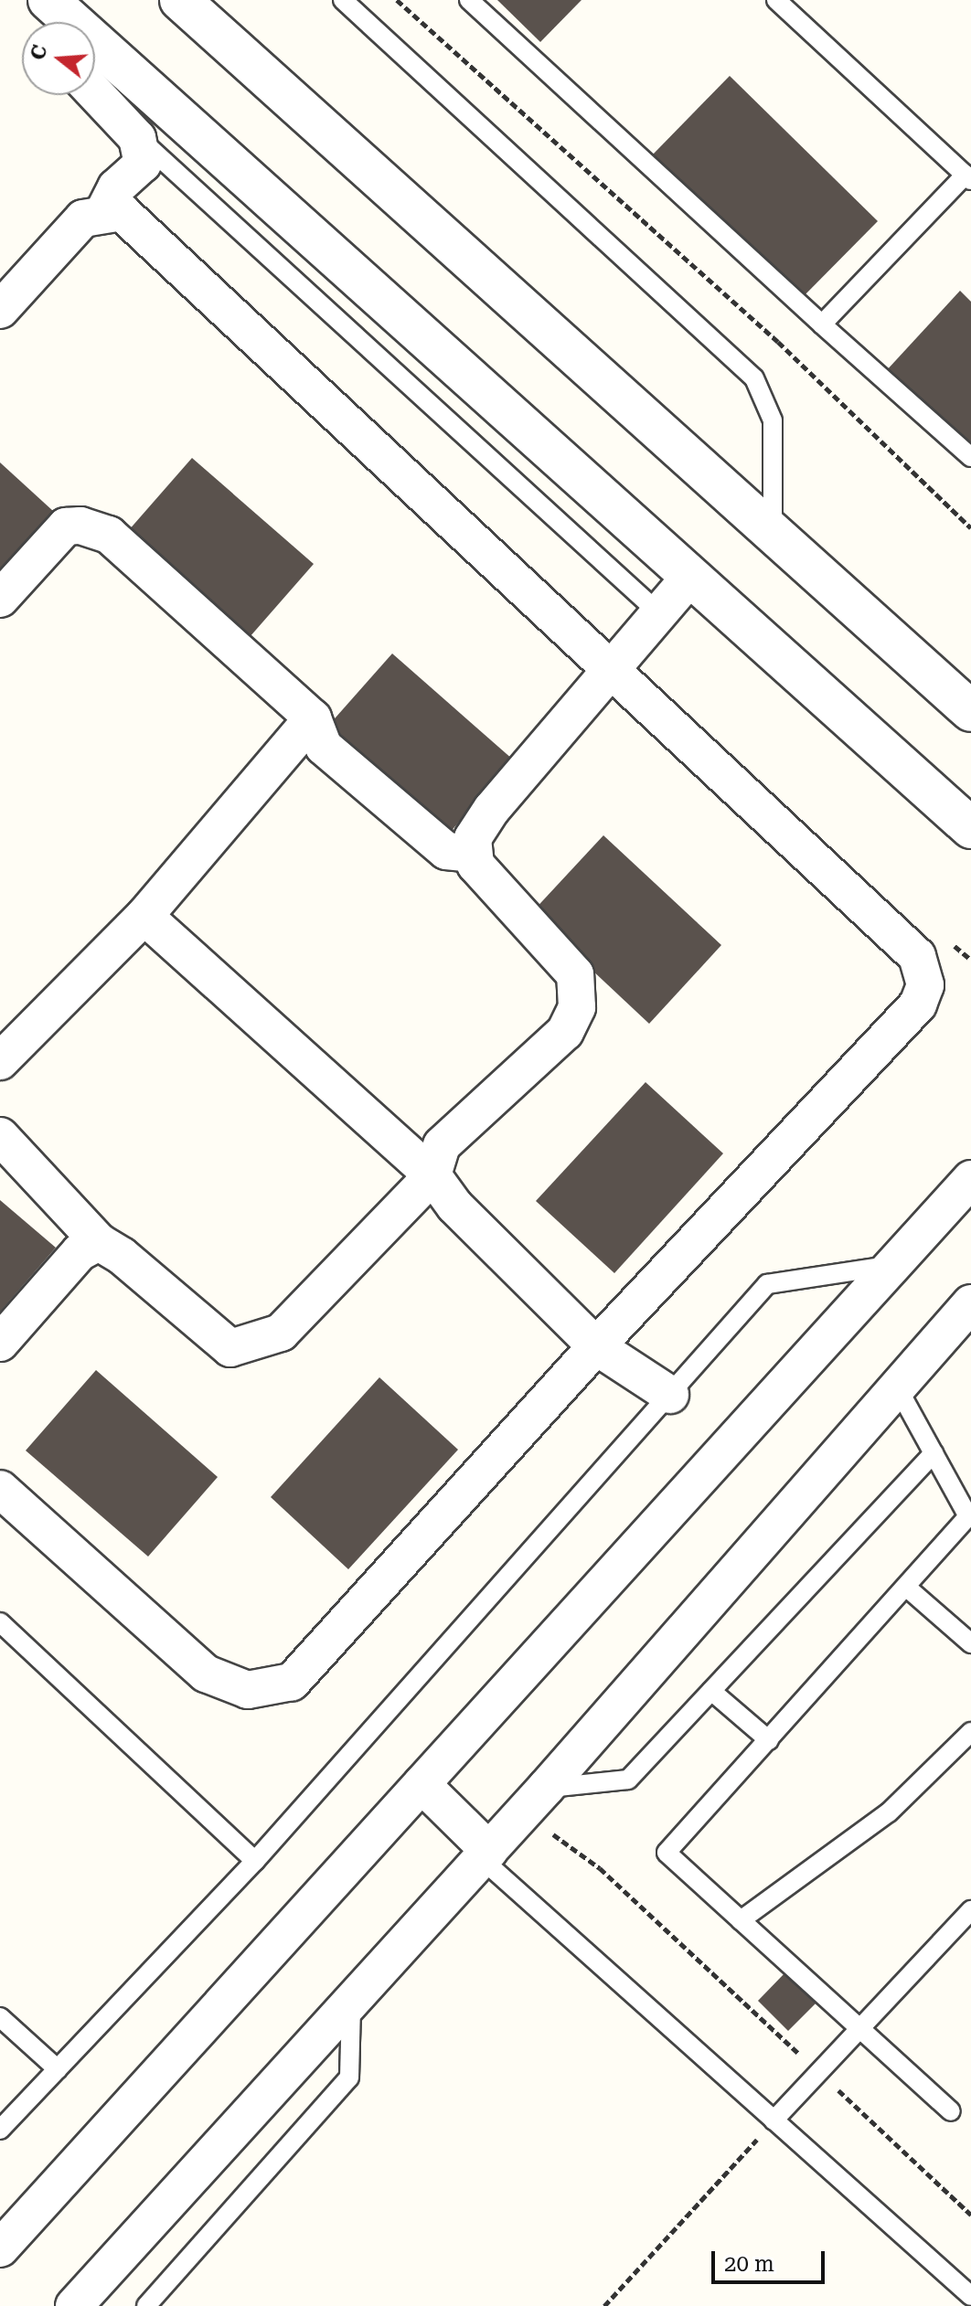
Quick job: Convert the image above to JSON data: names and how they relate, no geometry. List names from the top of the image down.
{
  "scale_bar": "20 m",
  "north": "left"
}
